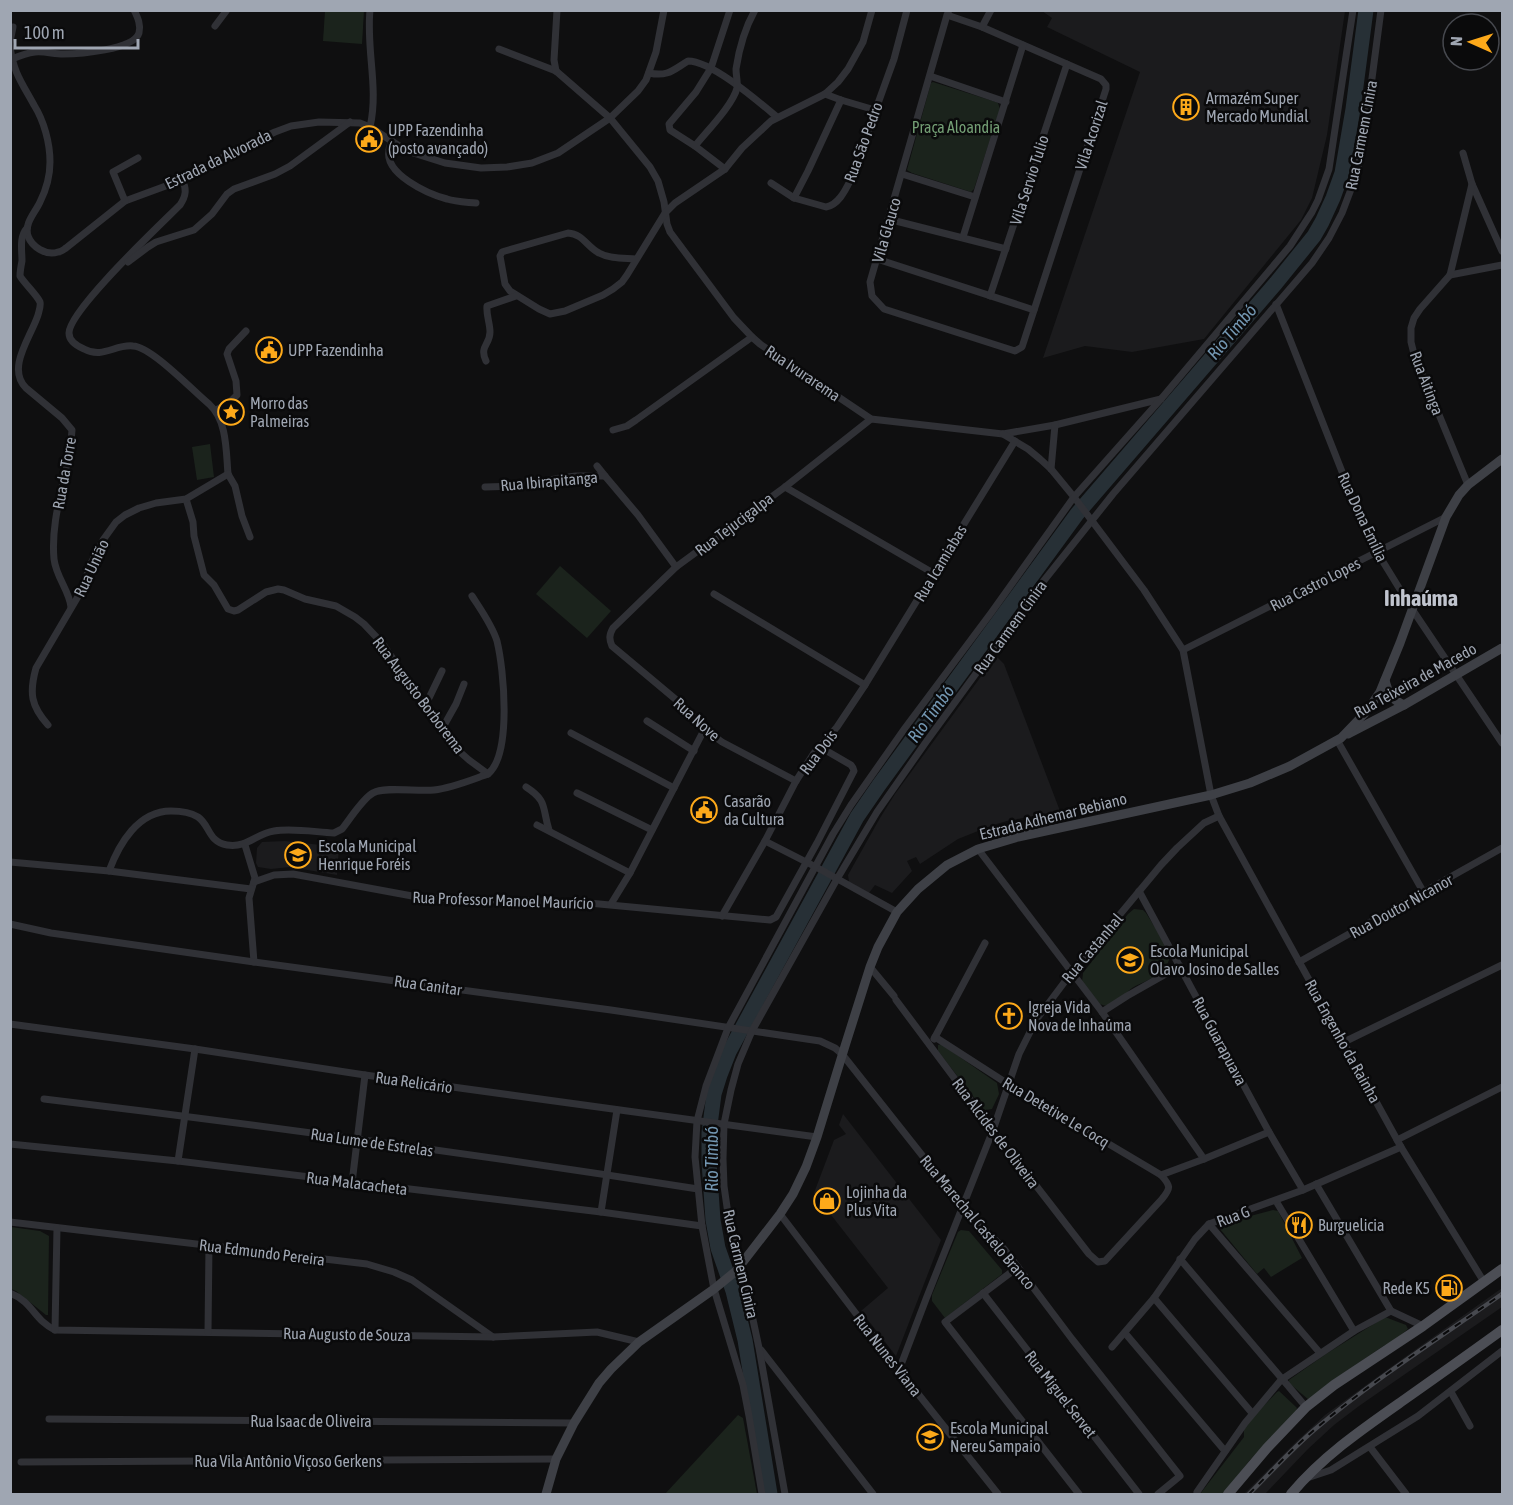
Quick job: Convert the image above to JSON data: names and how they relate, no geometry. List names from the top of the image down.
{
  "streets": {
    "main road": ["Rua Teixeira de Macedo", "Estrada Adhemar Bebiano"],
    "street": [
      "Vila Acorizal",
      "Rua Carmem Cinira",
      "Rua São Pedro",
      "Estrada da Alvorada",
      "Vila Servio Tulio",
      "Vila Glauco",
      "Rua Ivurarema",
      "Rua Aitinga",
      "Rua da Torre",
      "Rua Ibirapitanga",
      "Rua Dona Emília",
      "Rua Tejucigalpa",
      "Rua Icamiabas",
      "Rua União",
      "Rua Castro Lopes",
      "Rua Augusto Borborema",
      "Rua Nove",
      "Rua Dois",
      "Rua Professor Manoel Maurício",
      "Rua Doutor Nicanor",
      "Rua Castanhal",
      "Rua Canitar",
      "Rua Guarapuava",
      "Rua Engenho da Rainha",
      "Rua Relicário",
      "Rua Detetive Le Cocq",
      "Rua Alcides de Oliveira",
      "Rua Lume de Estrelas",
      "Rua Malacacheta",
      "Rua G",
      "Rua Marechal Castelo Branco",
      "Rua Edmundo Pereira",
      "Rua Augusto de Souza",
      "Rua Nunes Viana",
      "Rua Miguel Servet",
      "Rua Isaac de Oliveira",
      "Rua Vila Antônio Viçoso Gerkens"
    ]
  },
  "crossings": [
    ["Vila Acorizal", "Vila Servio Tulio"],
    ["Vila Acorizal", "Vila Glauco"],
    ["Rua Carmem Cinira", "Rua Dona Emília"],
    ["Rua Carmem Cinira", "Estrada Adhemar Bebiano"],
    ["Rua Carmem Cinira", "Rua Canitar"],
    ["Rua Carmem Cinira", "Rua Relicário"],
    ["Rua Carmem Cinira", "Rua Lume de Estrelas"],
    ["Rua Carmem Cinira", "Rua Malacacheta"],
    ["Estrada da Alvorada", "Rua Ivurarema"],
    ["Estrada da Alvorada", "Rua da Torre"],
    ["Rua Ivurarema", "Rua Tejucigalpa"],
    ["Rua Aitinga", "Estrada Adhemar Bebiano"],
    ["Rua da Torre", "Rua União"],
    ["Rua Ibirapitanga", "Rua Tejucigalpa"],
    ["Rua Dona Emília", "Rua Castro Lopes"],
    ["Rua Dona Emília", "Rua Teixeira de Macedo"],
    ["Rua Dona Emília", "Estrada Adhemar Bebiano"],
    ["Rua Tejucigalpa", "Rua Nove"],
    ["Rua Icamiabas", "Rua Dois"],
    ["Rua União", "Rua Augusto Borborema"],
    ["Rua Castro Lopes", "Estrada Adhemar Bebiano"],
    ["Rua Teixeira de Macedo", "Estrada Adhemar Bebiano"],
    ["Rua Nove", "Rua Dois"],
    ["Rua Dois", "Rua Professor Manoel Maurício"],
    ["Estrada Adhemar Bebiano", "Rua Canitar"],
    ["Estrada Adhemar Bebiano", "Rua Engenho da Rainha"],
    ["Estrada Adhemar Bebiano", "Rua Relicário"],
    ["Estrada Adhemar Bebiano", "Rua Alcides de Oliveira"],
    ["Estrada Adhemar Bebiano", "Rua Marechal Castelo Branco"],
    ["Estrada Adhemar Bebiano", "Rua Augusto de Souza"],
    ["Estrada Adhemar Bebiano", "Rua Nunes Viana"],
    ["Estrada Adhemar Bebiano", "Rua Isaac de Oliveira"],
    ["Estrada Adhemar Bebiano", "Rua Vila Antônio Viçoso Gerkens"],
    ["Rua Doutor Nicanor", "Rua Engenho da Rainha"],
    ["Rua Castanhal", "Rua Guarapuava"],
    ["Rua Castanhal", "Rua Engenho da Rainha"],
    ["Rua Castanhal", "Rua Detetive Le Cocq"],
    ["Rua Castanhal", "Rua Alcides de Oliveira"],
    ["Rua Castanhal", "Rua Marechal Castelo Branco"],
    ["Rua Castanhal", "Rua Nunes Viana"],
    ["Rua Canitar", "Rua Marechal Castelo Branco"],
    ["Rua Guarapuava", "Rua G"],
    ["Rua Engenho da Rainha", "Rua G"],
    ["Rua Detetive Le Cocq", "Rua Alcides de Oliveira"],
    ["Rua Edmundo Pereira", "Rua Augusto de Souza"]
  ],
  "districts": ["Inhaúma"],
  "water": ["Rio Timbó"],
  "parks": ["Praça Aloandia"],
  "places": {
    "building": ["Armazém Super Mercado Mundial"],
    "public building": ["UPP Fazendinha (posto avançado)", "UPP Fazendinha", "Casarão da Cultura"],
    "place": ["Morro das Palmeiras"],
    "school or university": ["Escola Municipal Henrique Foréis", "Escola Municipal Olavo Josino de Salles", "Escola Municipal Nereu Sampaio"],
    "church": ["Igreja Vida Nova de Inhaúma"],
    "shop": ["Lojinha da Plus Vita"],
    "restaurant": ["Burguelicia"],
    "fuel station": ["Rede K5"]
  },
  "scale_bar": "100 m",
  "north": "left"
}
